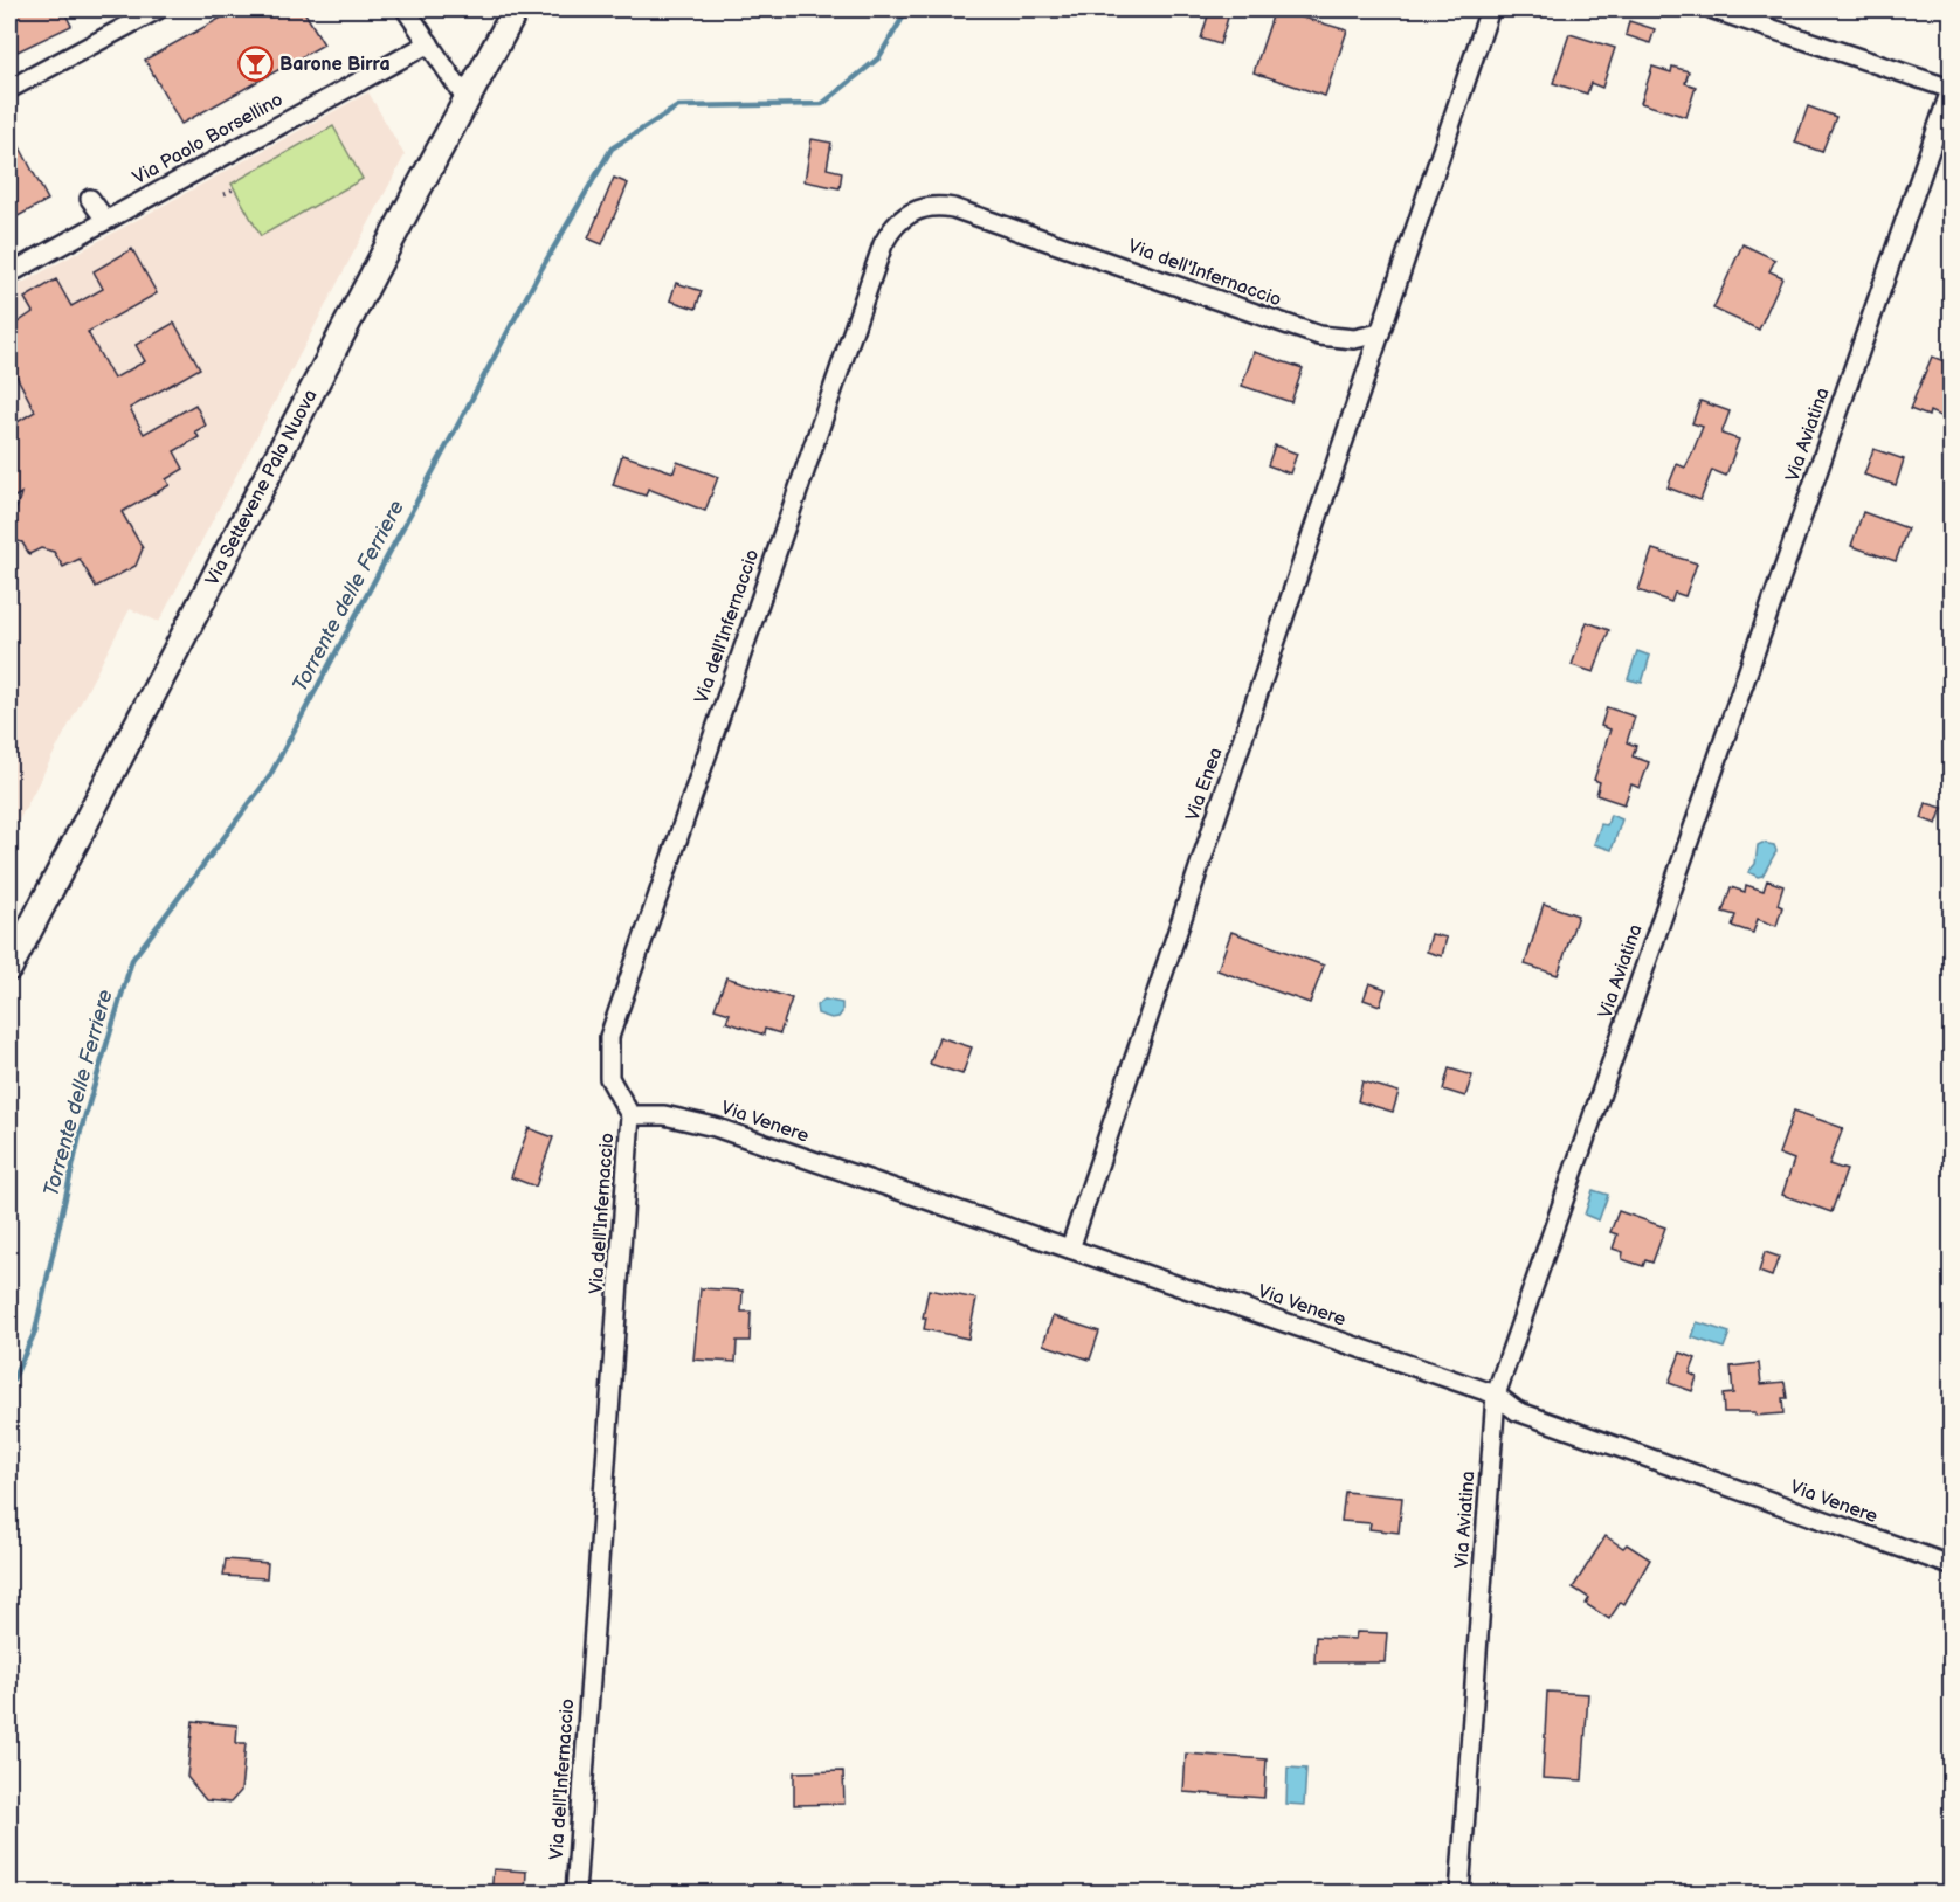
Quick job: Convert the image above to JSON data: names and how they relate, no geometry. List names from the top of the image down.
{
  "streets": {
    "main road": ["Via Settevene Palo Nuova"],
    "street": [
      "Via Paolo Borsellino",
      "Via dell'Infernaccio",
      "Via Aviatina",
      "Via Enea",
      "Via Venere"
    ]
  },
  "crossings": [
    ["Via dell'Infernaccio", "Via Enea"],
    ["Via dell'Infernaccio", "Via Venere"],
    ["Via Aviatina", "Via Venere"],
    ["Via Enea", "Via Venere"]
  ],
  "water": ["Torrente delle Ferriere"],
  "places": {
    "bar": ["Barone Birra"]
  }
}
